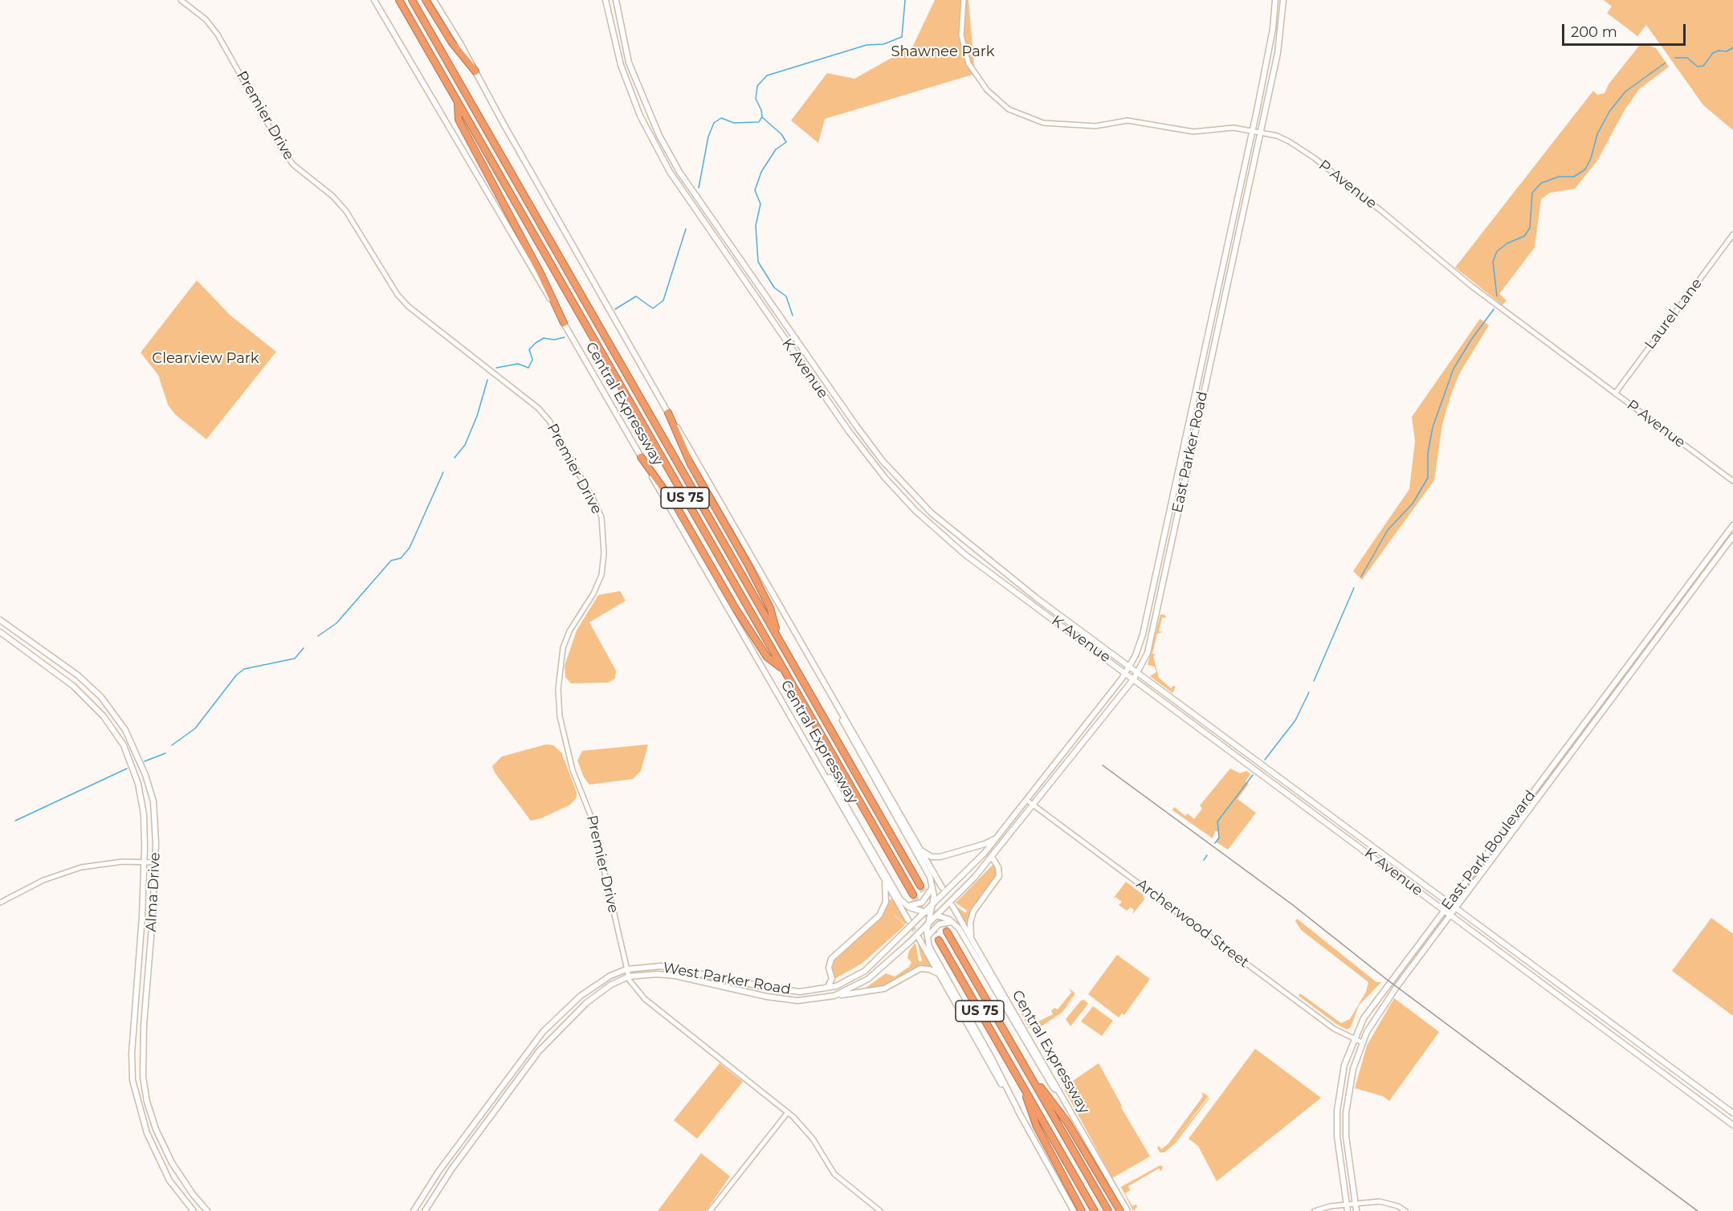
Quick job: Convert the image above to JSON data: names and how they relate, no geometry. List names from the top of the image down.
{
  "streets": {
    "highway": ["Central Expressway", "US 75"],
    "main road": [
      "K Avenue",
      "East Parker Road",
      "East Park Boulevard",
      "Alma Drive",
      "West Parker Road"
    ],
    "street": [
      "Premier Drive",
      "P Avenue",
      "Laurel Lane",
      "Archerwood Street"
    ]
  },
  "crossings": [
    ["Premier Drive", "West Parker Road"],
    ["P Avenue", "Laurel Lane"],
    ["P Avenue", "East Parker Road"],
    ["K Avenue", "East Parker Road"],
    ["K Avenue", "East Park Boulevard"],
    ["East Parker Road", "Archerwood Street"],
    ["East Parker Road", "West Parker Road"],
    ["East Park Boulevard", "Archerwood Street"]
  ],
  "parks": ["Shawnee Park", "Clearview Park"],
  "scale_bar": "200 m"
}
